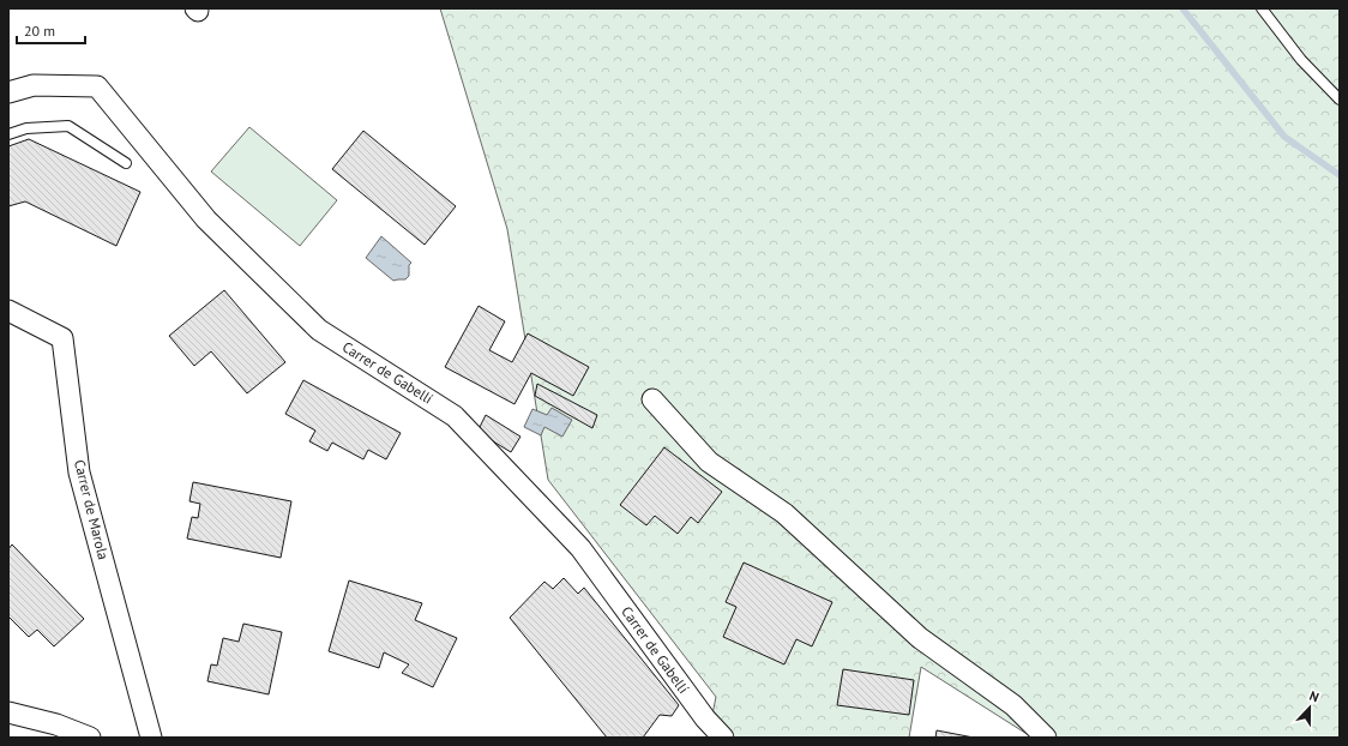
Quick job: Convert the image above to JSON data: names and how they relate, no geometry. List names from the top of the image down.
{
  "streets": {
    "street": ["Carrer de Gabellí", "Carrer de Marola"]
  },
  "scale_bar": "20 m",
  "north": "top"
}
